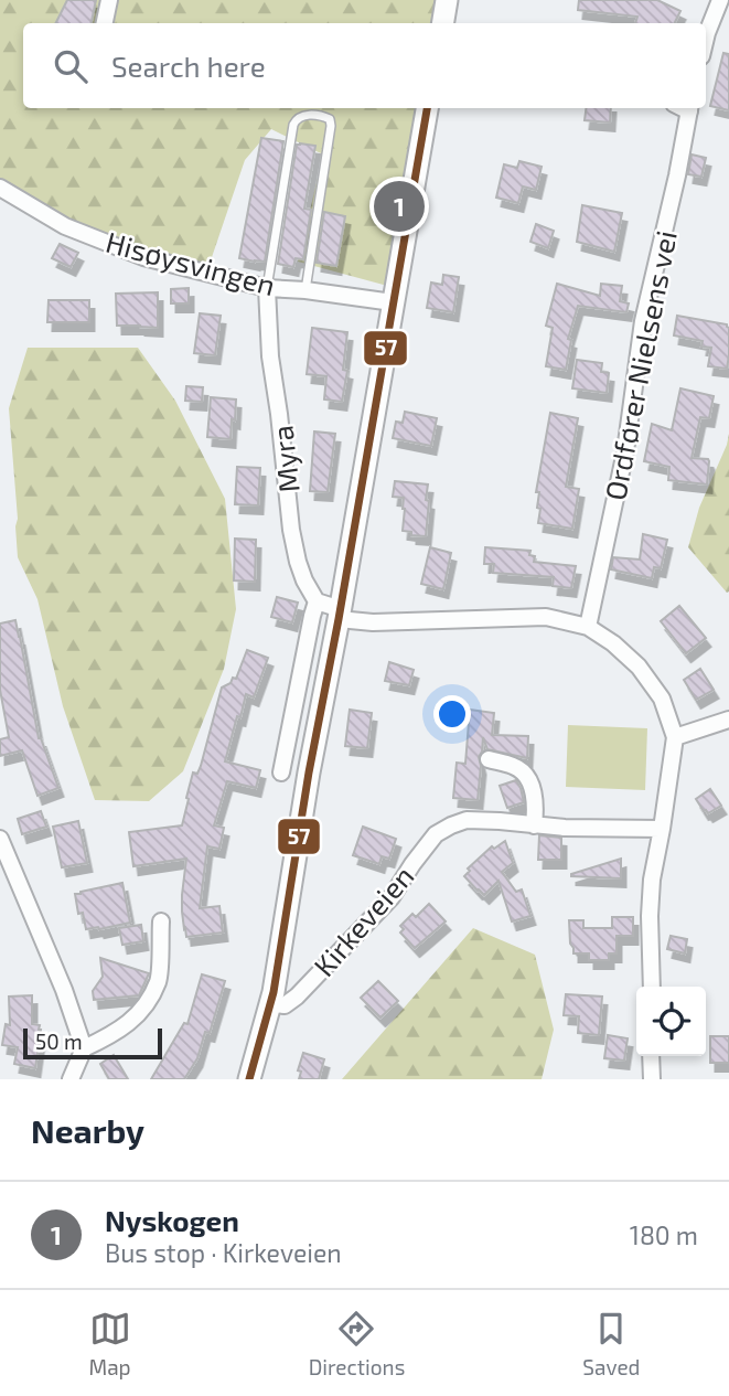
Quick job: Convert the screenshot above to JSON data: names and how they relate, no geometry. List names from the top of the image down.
{
  "streets": {
    "main road": ["Kirkeveien"],
    "street": ["Hisøysvingen", "Ordfører Nielsens vei", "Myra"]
  },
  "crossings": [
    ["Hisøysvingen", "Myra"],
    ["Hisøysvingen", "Kirkeveien"]
  ],
  "lines": ["transit line 57"],
  "scale_bar": "50 m",
  "page": {
    "search": "Search here",
    "pins": "1",
    "scale": "50 m",
    "heading": "Nearby",
    "list": [
      {
        "mark": "1",
        "name": "Nyskogen",
        "note": "Bus stop · Kirkeveien",
        "value": "180 m"
      }
    ],
    "nav": ["Map", "Directions", "Saved"]
  }
}
